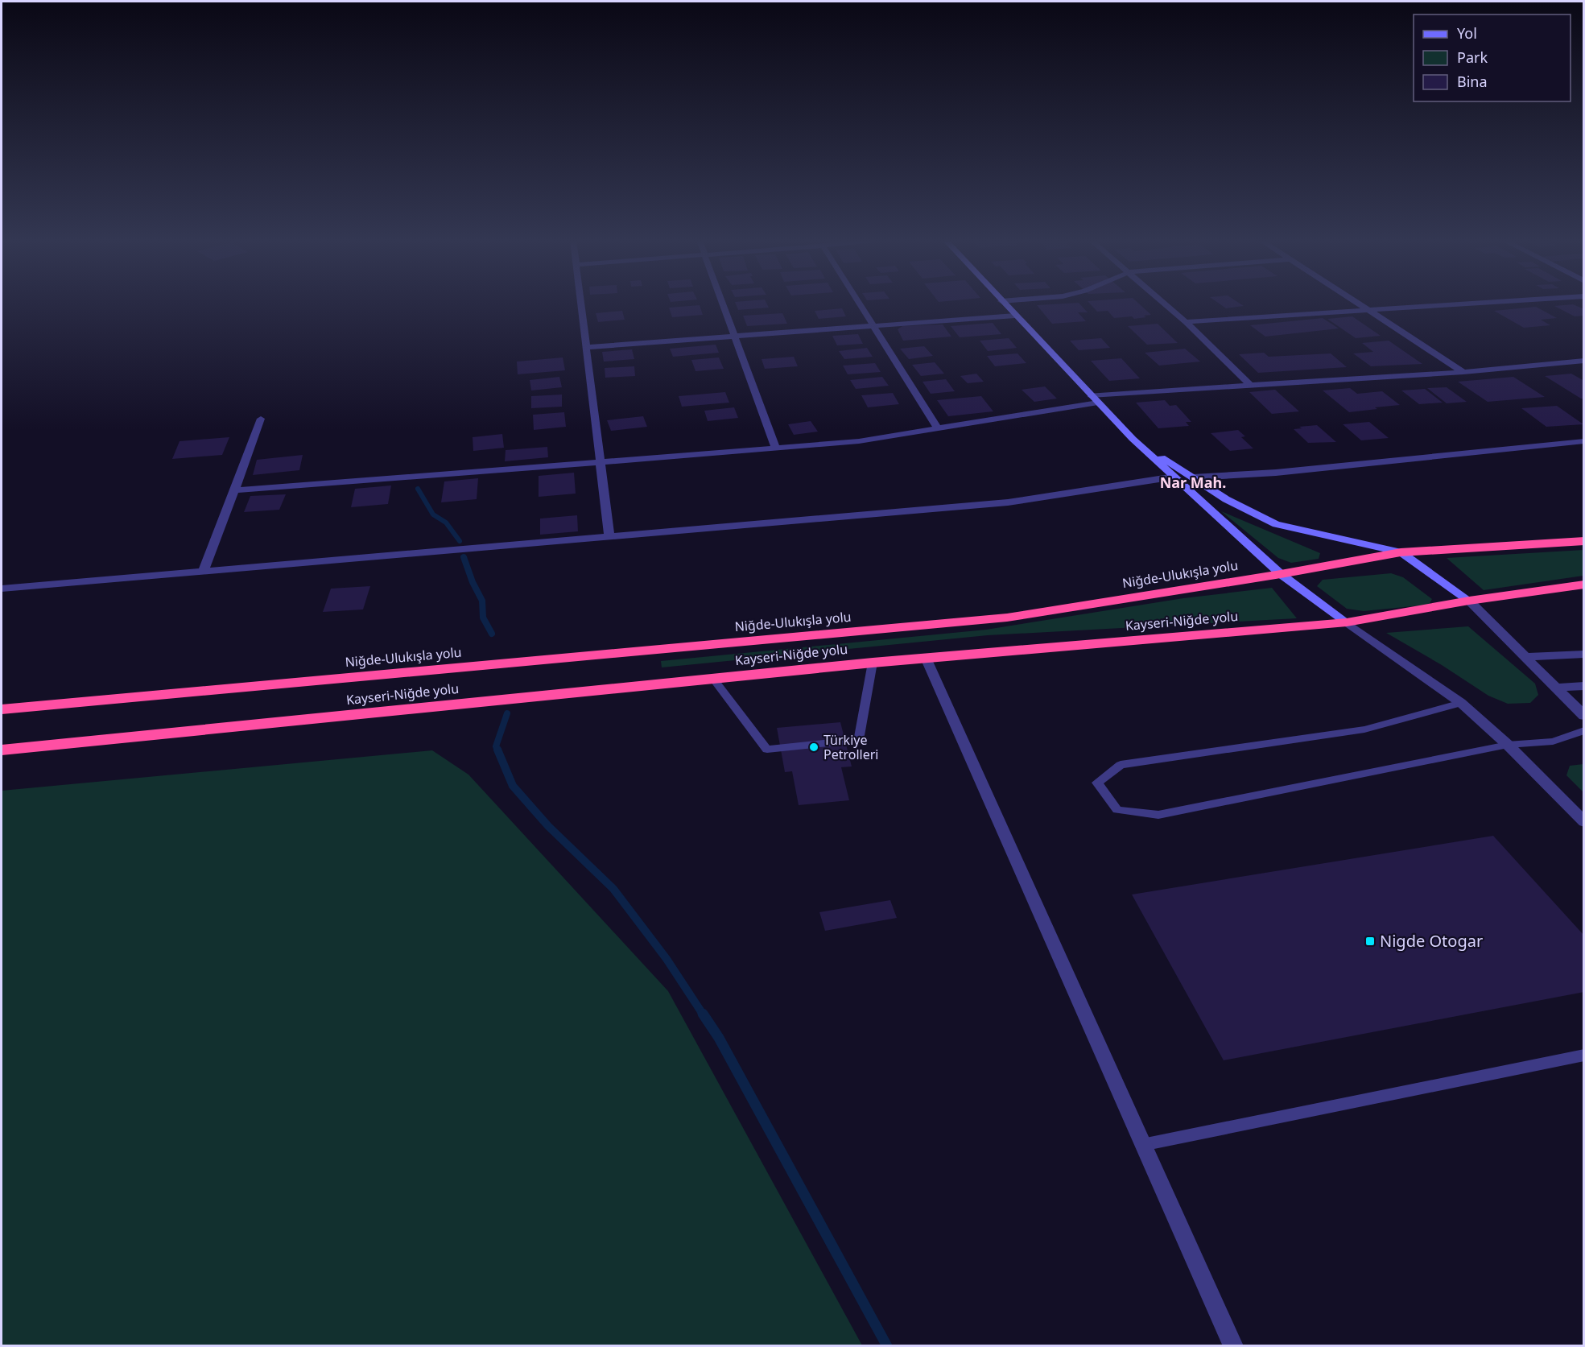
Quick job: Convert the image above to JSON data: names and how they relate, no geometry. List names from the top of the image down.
{
  "streets": {
    "highway": ["Niğde-Ulukışla yolu", "Kayseri-Niğde yolu"]
  },
  "districts": ["Nar Mah."],
  "places": {
    "other": ["Türkiye Petrolleri"],
    "transit": ["Nigde Otogar"]
  },
  "legend": ["Yol", "Park", "Bina"]
}
